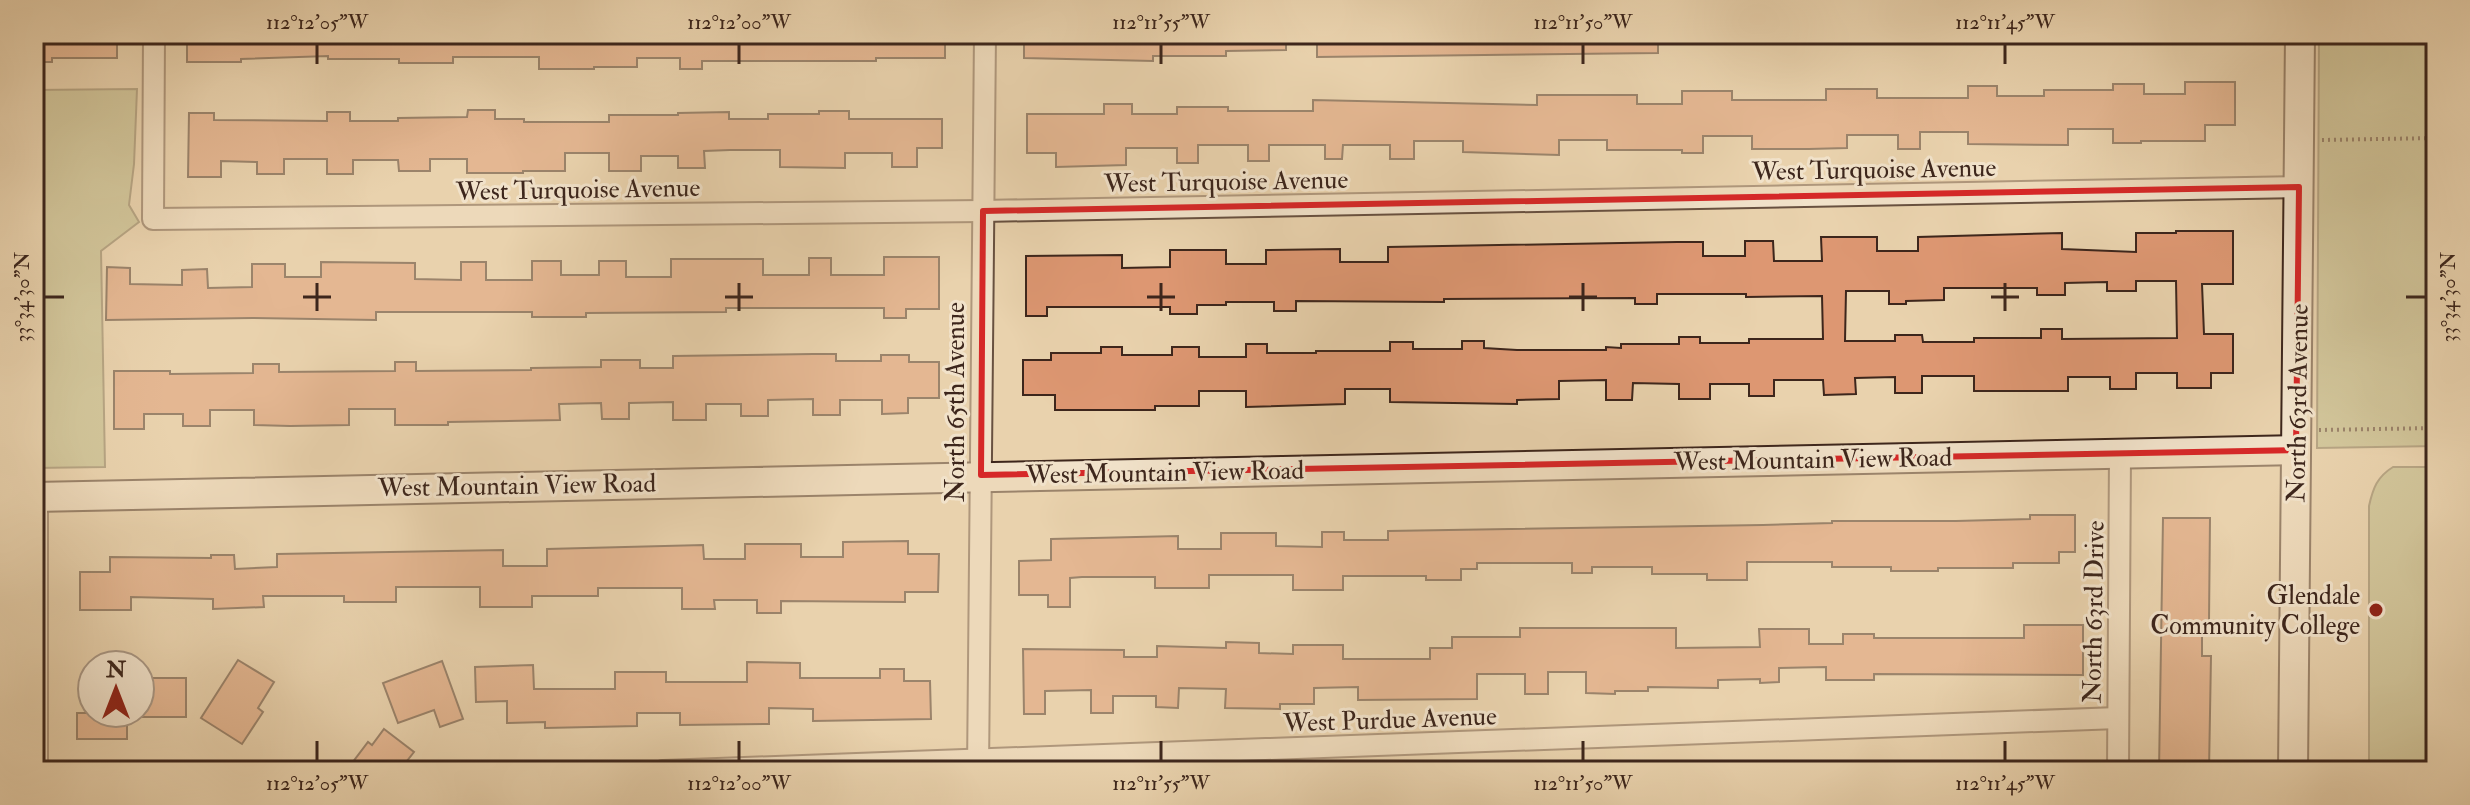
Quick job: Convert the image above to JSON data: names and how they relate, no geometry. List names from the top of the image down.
{
  "streets": {
    "street": [
      "West Turquoise Avenue",
      "North 65th Avenue",
      "North 63rd Avenue",
      "West Mountain View Road",
      "North 63rd Drive",
      "West Purdue Avenue"
    ]
  },
  "crossings": [
    ["West Turquoise Avenue", "North 65th Avenue"],
    ["West Turquoise Avenue", "North 63rd Avenue"],
    ["North 65th Avenue", "West Mountain View Road"],
    ["North 65th Avenue", "West Purdue Avenue"],
    ["North 63rd Avenue", "West Mountain View Road"],
    ["West Mountain View Road", "North 63rd Drive"],
    ["North 63rd Drive", "West Purdue Avenue"]
  ],
  "places": ["Glendale Community College"],
  "north": "top",
  "coordinates": [
    "112°12'05\"W",
    "112°12'00\"W",
    "112°11'55\"W",
    "112°11'50\"W",
    "112°11'45\"W",
    "33°34'30\"N"
  ]
}
